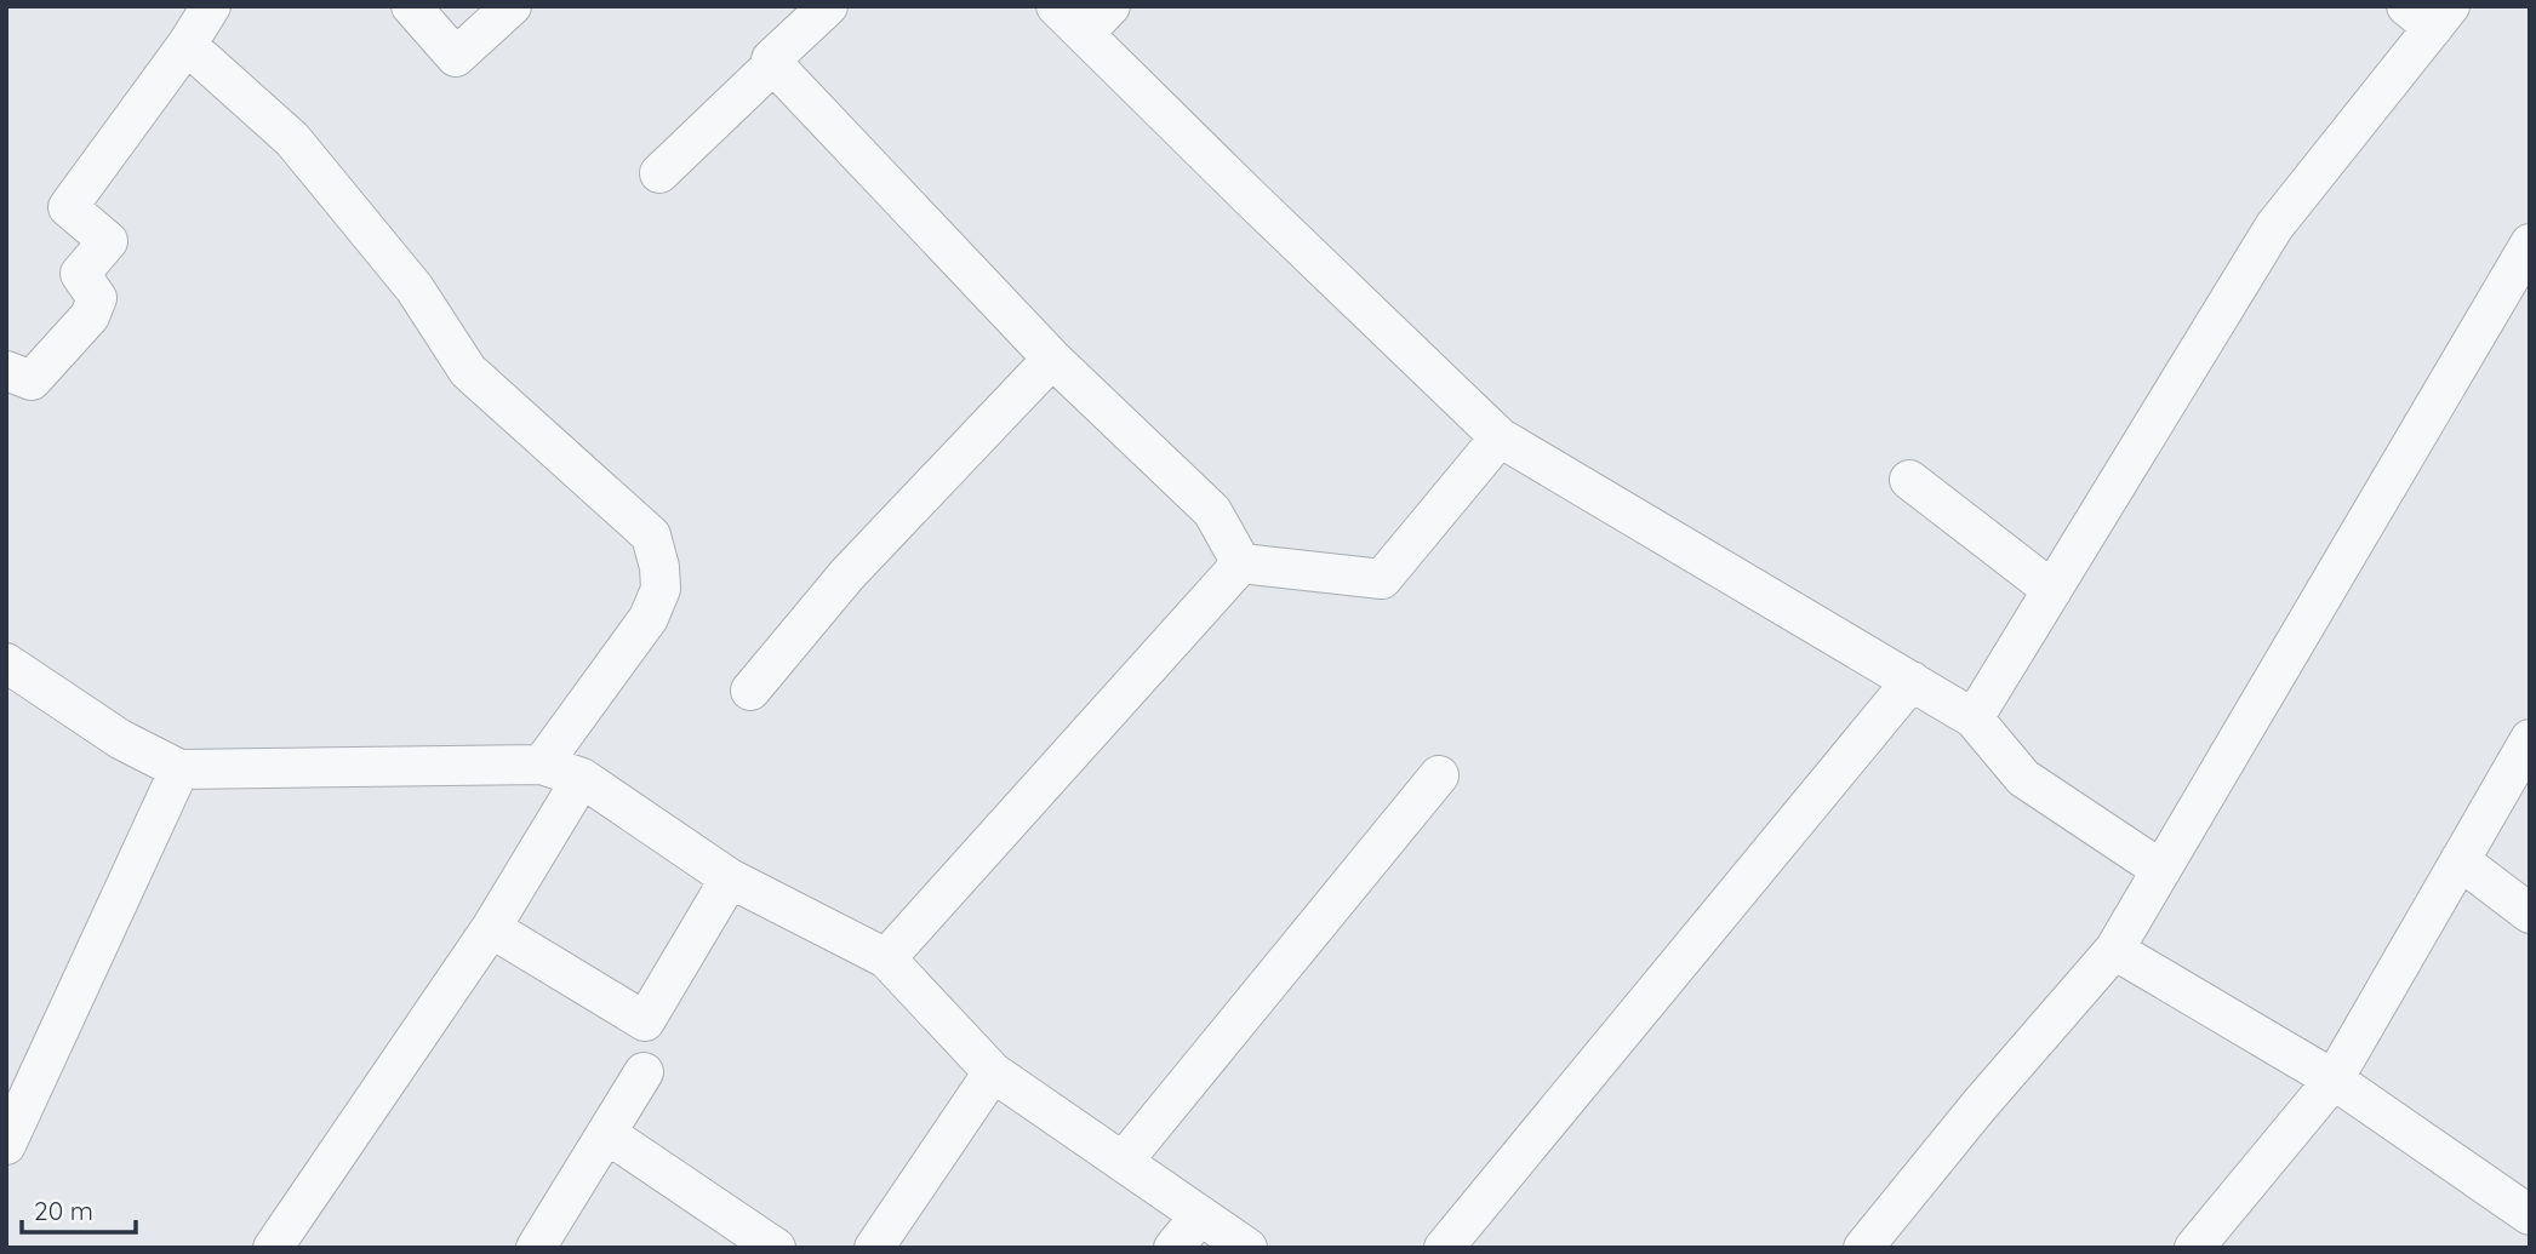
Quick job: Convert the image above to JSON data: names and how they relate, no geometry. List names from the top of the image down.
{
  "scale_bar": "20 m"
}
